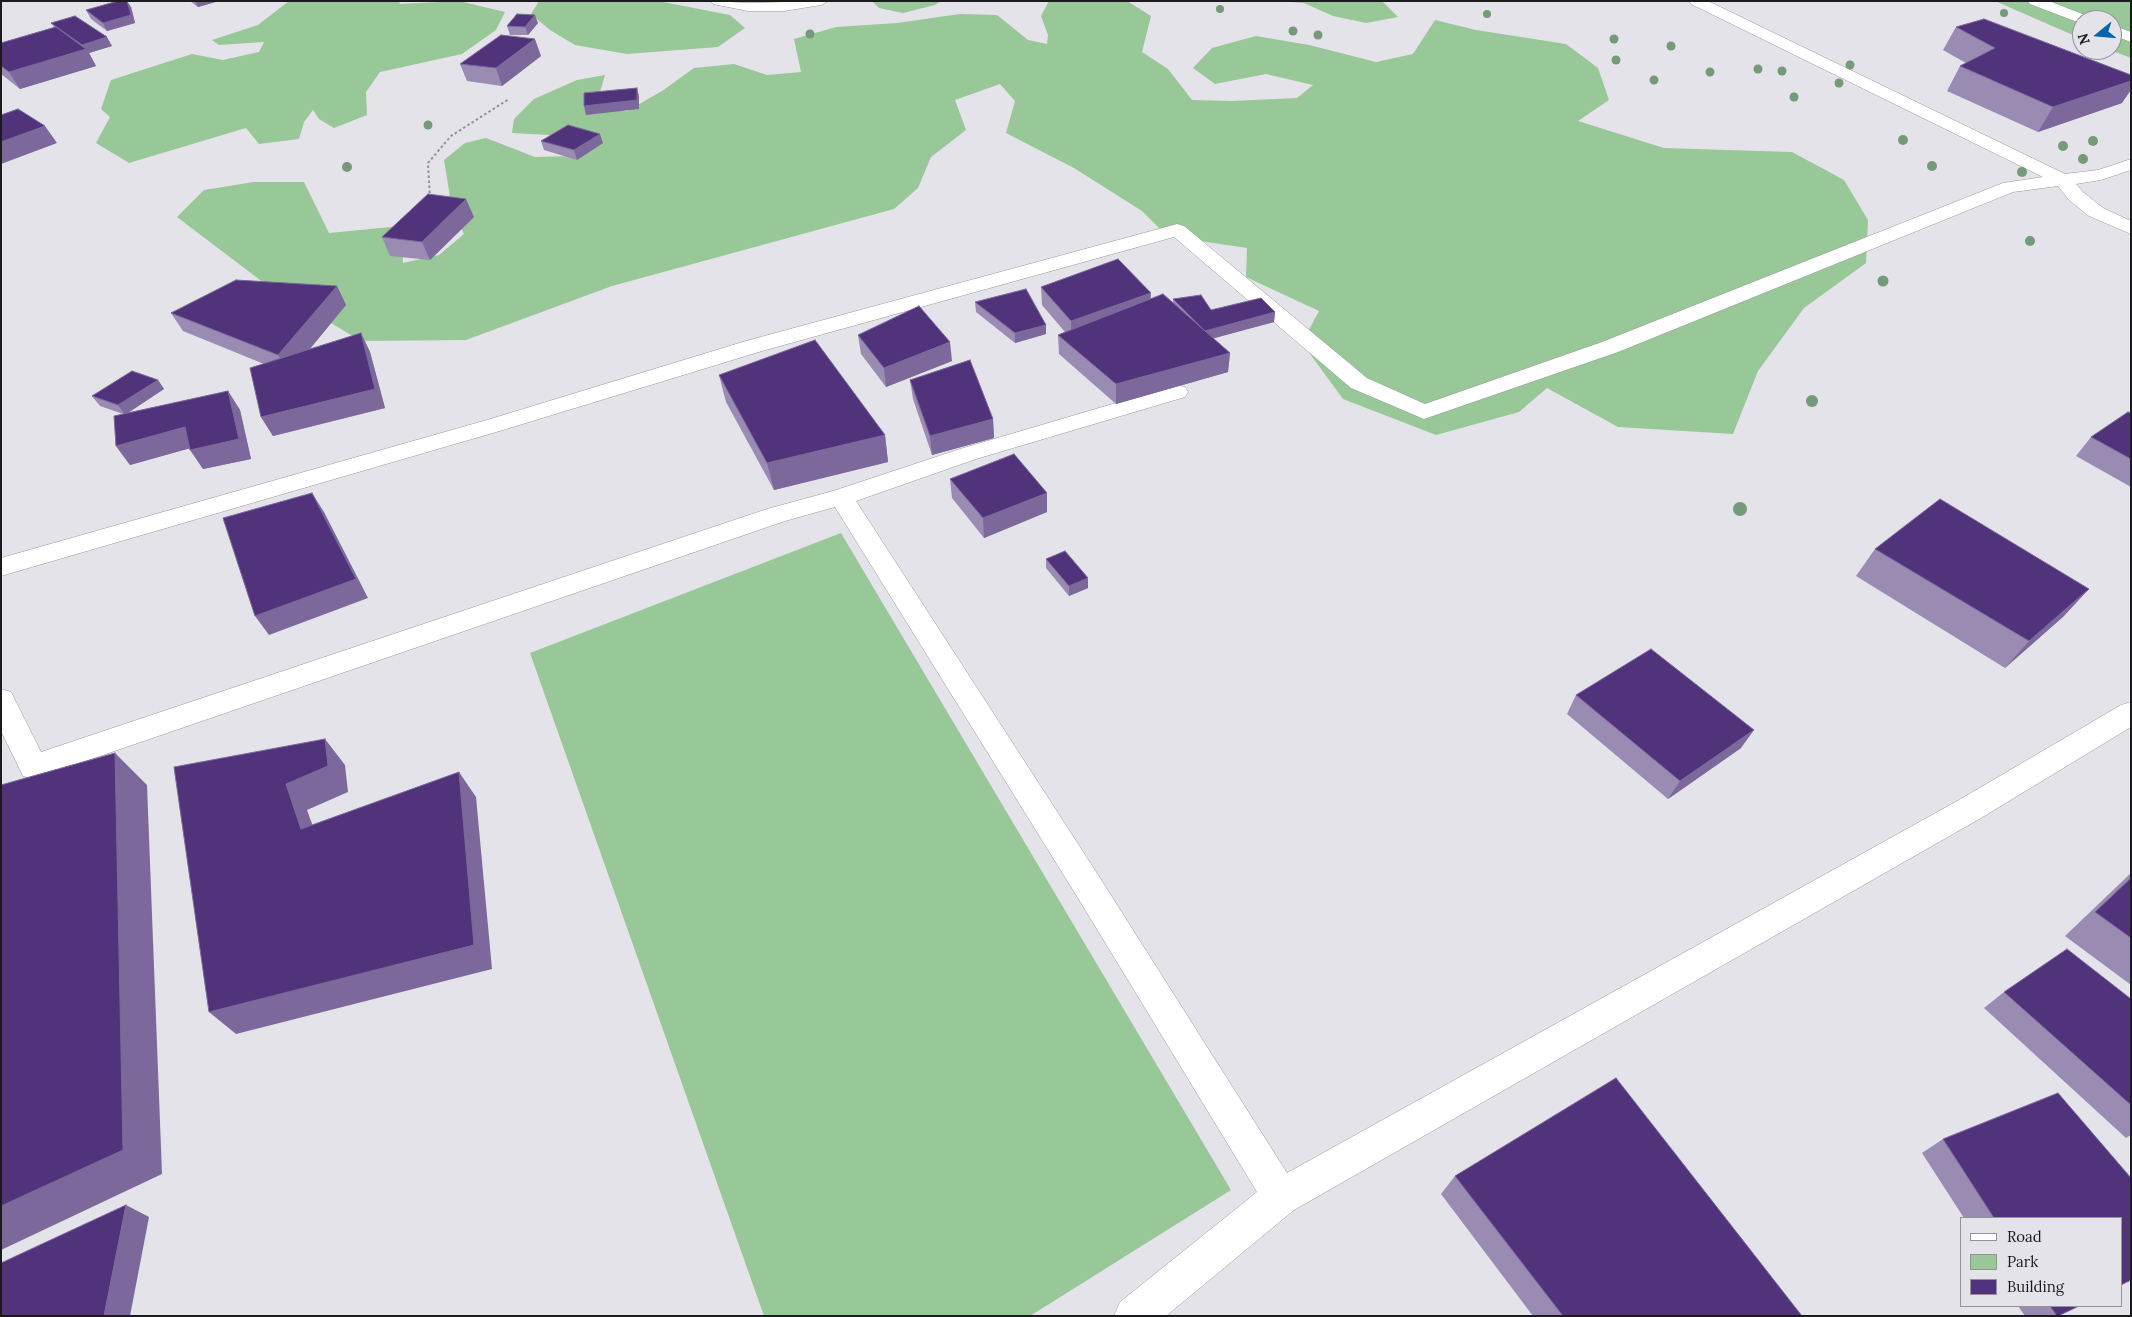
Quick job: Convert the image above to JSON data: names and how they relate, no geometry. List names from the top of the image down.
{
  "legend": ["Road", "Park", "Building"],
  "north": "left"
}
